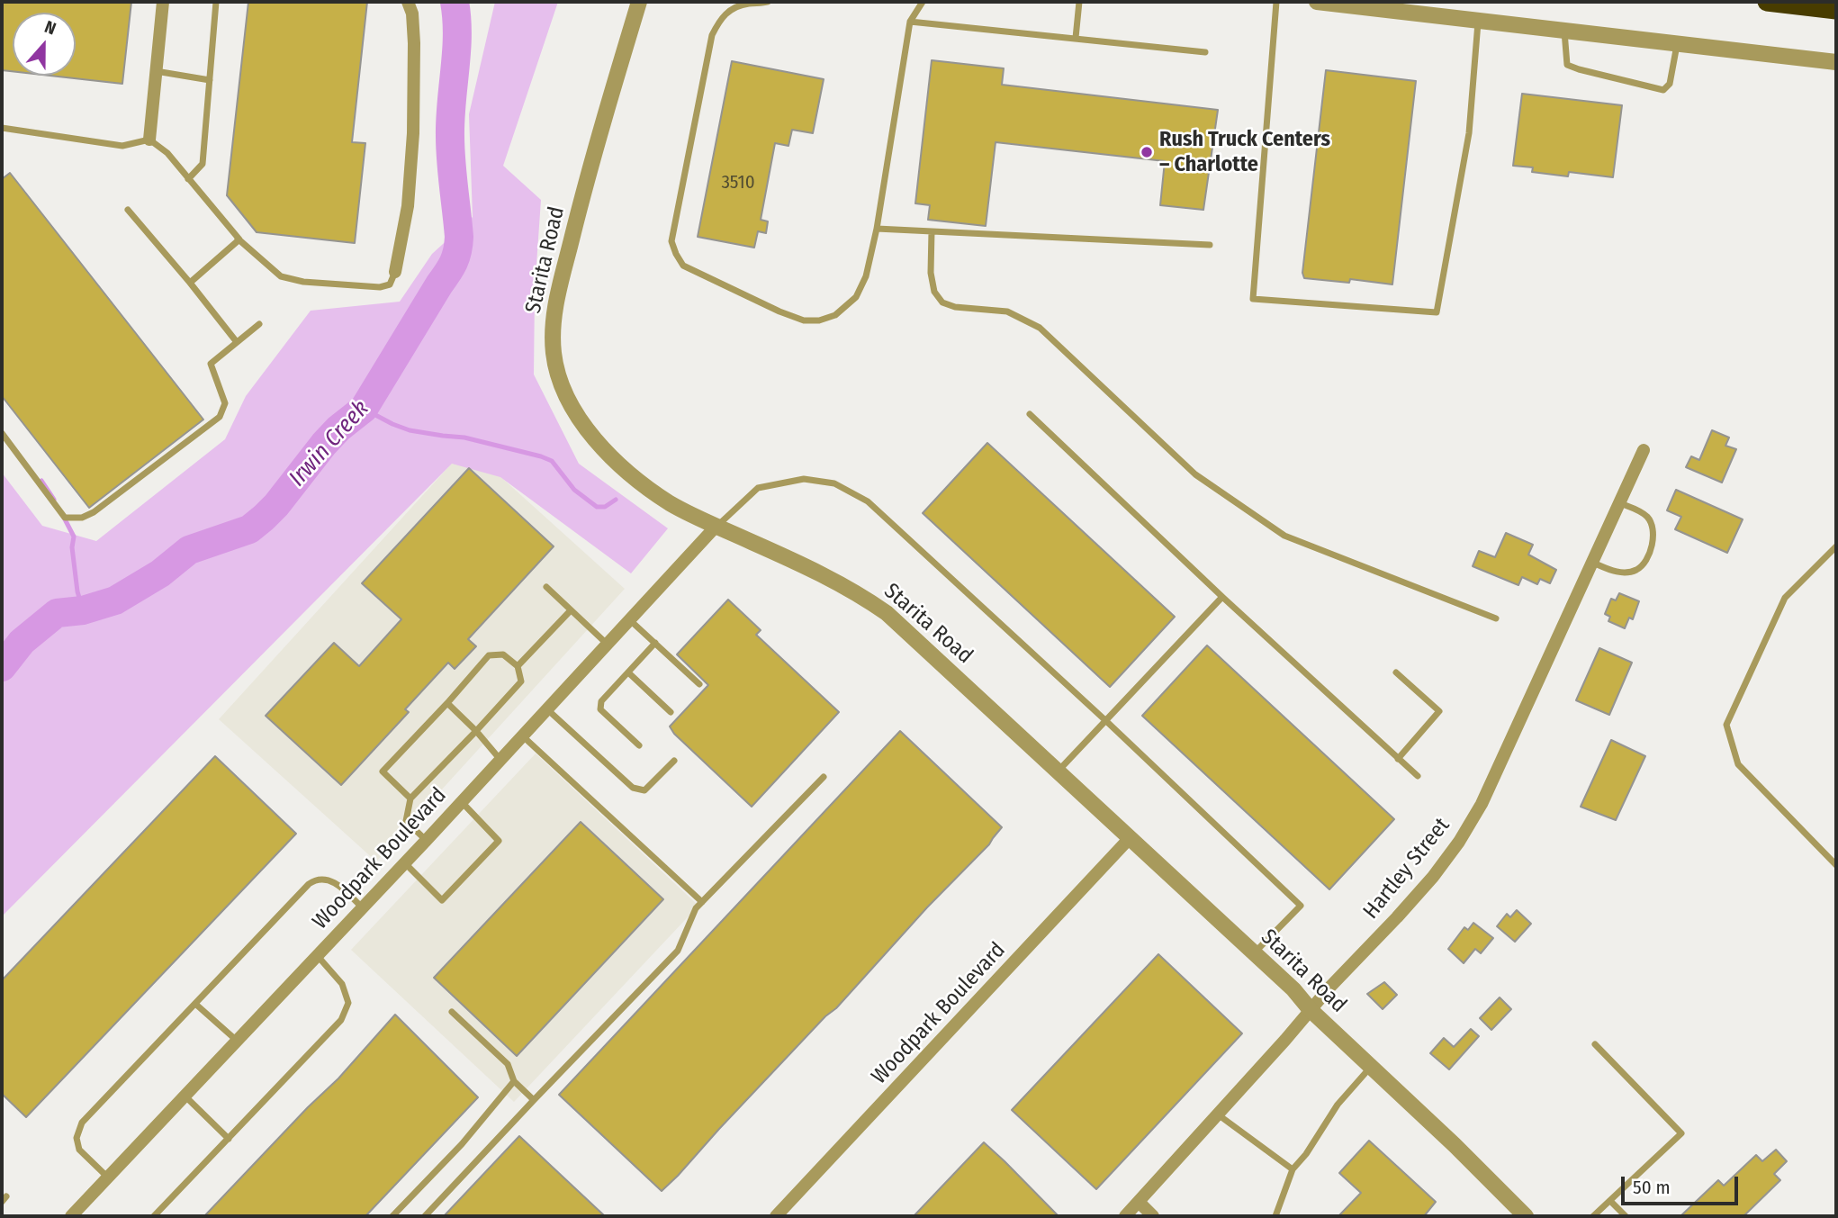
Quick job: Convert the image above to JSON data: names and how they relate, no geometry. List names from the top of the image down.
{
  "streets": {
    "street": ["Starita Road", "Woodpark Boulevard", "Hartley Street"]
  },
  "crossings": [
    ["Starita Road", "Woodpark Boulevard"],
    ["Starita Road", "Hartley Street"]
  ],
  "water": ["Irwin Creek"],
  "places": ["Rush Truck Centers – Charlotte"],
  "house_numbers": ["3510"],
  "scale_bar": "50 m",
  "north": "top"
}
